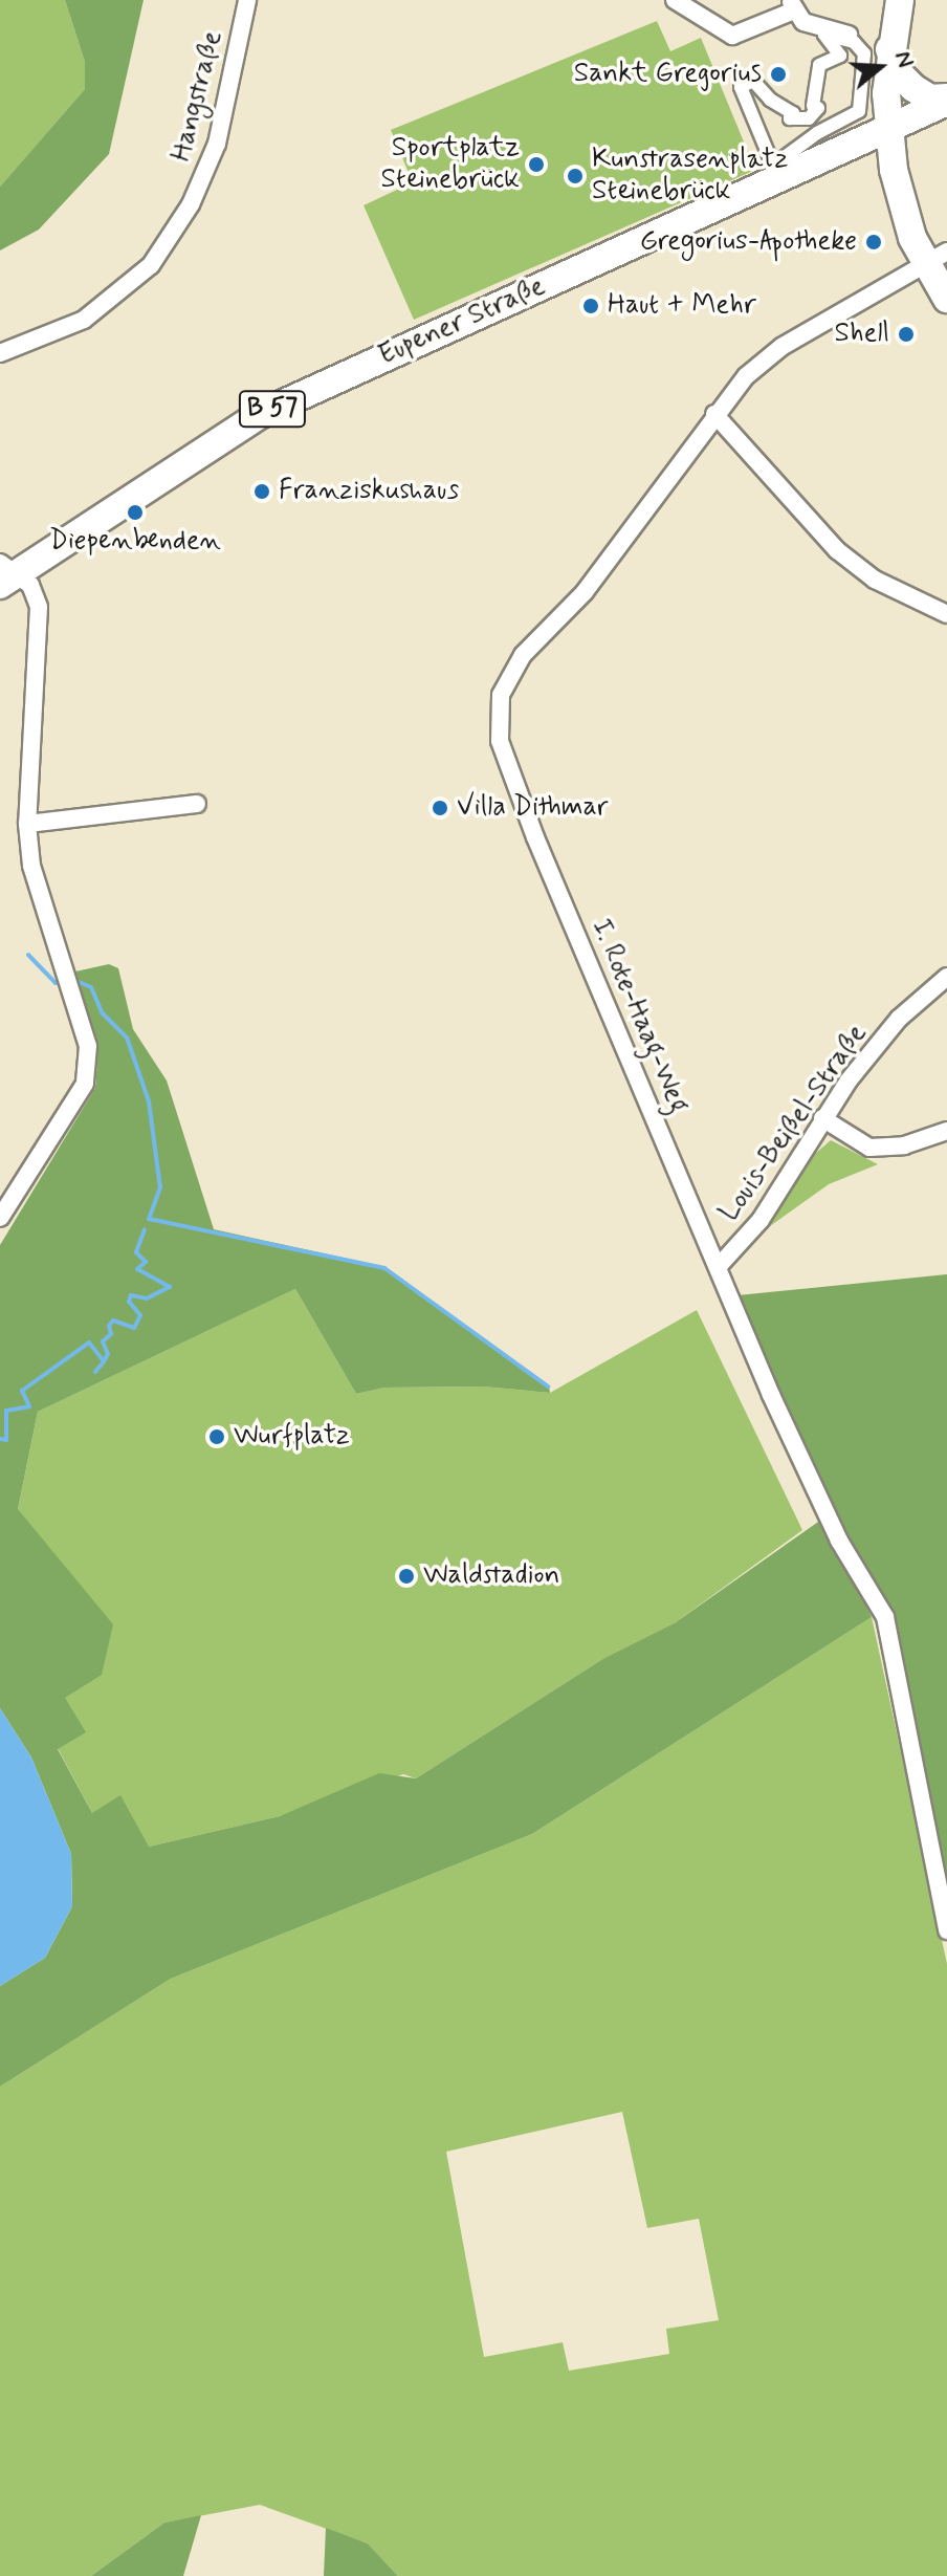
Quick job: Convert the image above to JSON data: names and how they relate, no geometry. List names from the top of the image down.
{
  "streets": {
    "main road": ["Eupener Straße", "B 57"],
    "street": ["Hangstraße", "I. Rote-Haag-Weg", "Louis-Beißel-Straße"]
  },
  "crossings": [
    ["Eupener Straße", "B 57"],
    ["I. Rote-Haag-Weg", "Louis-Beißel-Straße"]
  ],
  "places": [
    "Sankt Gregorius",
    "Sportplatz Steinebrück",
    "Kunstrasenplatz Steinebrück",
    "Gregorius-Apotheke",
    "Haut + Mehr",
    "Shell",
    "Franziskushaus",
    "Diepenbenden",
    "Villa Dithmar",
    "Wurfplatz",
    "Waldstadion"
  ],
  "north": "right"
}
